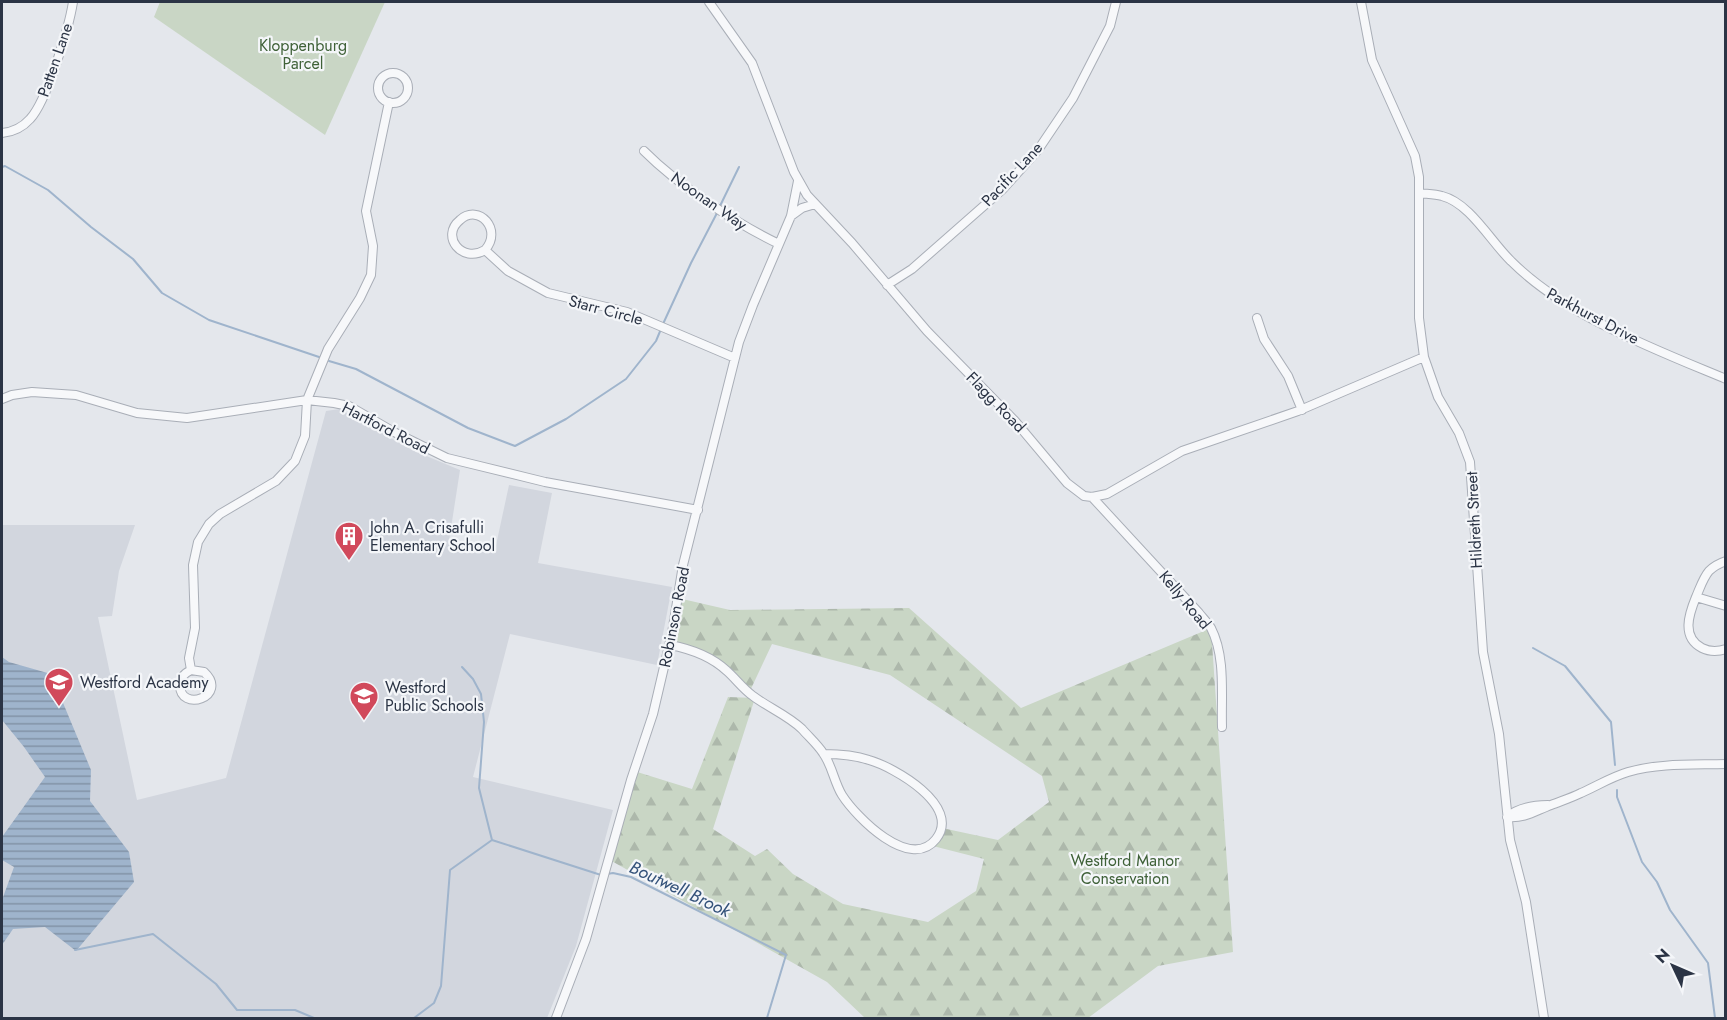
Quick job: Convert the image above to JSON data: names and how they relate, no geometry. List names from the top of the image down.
{
  "streets": {
    "street": [
      "Patten Lane",
      "Pacific Lane",
      "Noonan Way",
      "Starr Circle",
      "Parkhurst Drive",
      "Flagg Road",
      "Hartford Road",
      "Hildreth Street",
      "Kelly Road",
      "Robinson Road"
    ]
  },
  "crossings": [
    ["Pacific Lane", "Flagg Road"],
    ["Noonan Way", "Robinson Road"],
    ["Starr Circle", "Robinson Road"],
    ["Parkhurst Drive", "Hildreth Street"],
    ["Flagg Road", "Kelly Road"],
    ["Flagg Road", "Robinson Road"],
    ["Hartford Road", "Robinson Road"]
  ],
  "water": ["Boutwell Brook"],
  "parks": ["Kloppenburg Parcel", "Westford Manor Conservation"],
  "places": {
    "building": ["John A. Crisafulli Elementary School"],
    "school or university": ["Westford Academy", "Westford Public Schools"]
  },
  "north": "top left"
}
